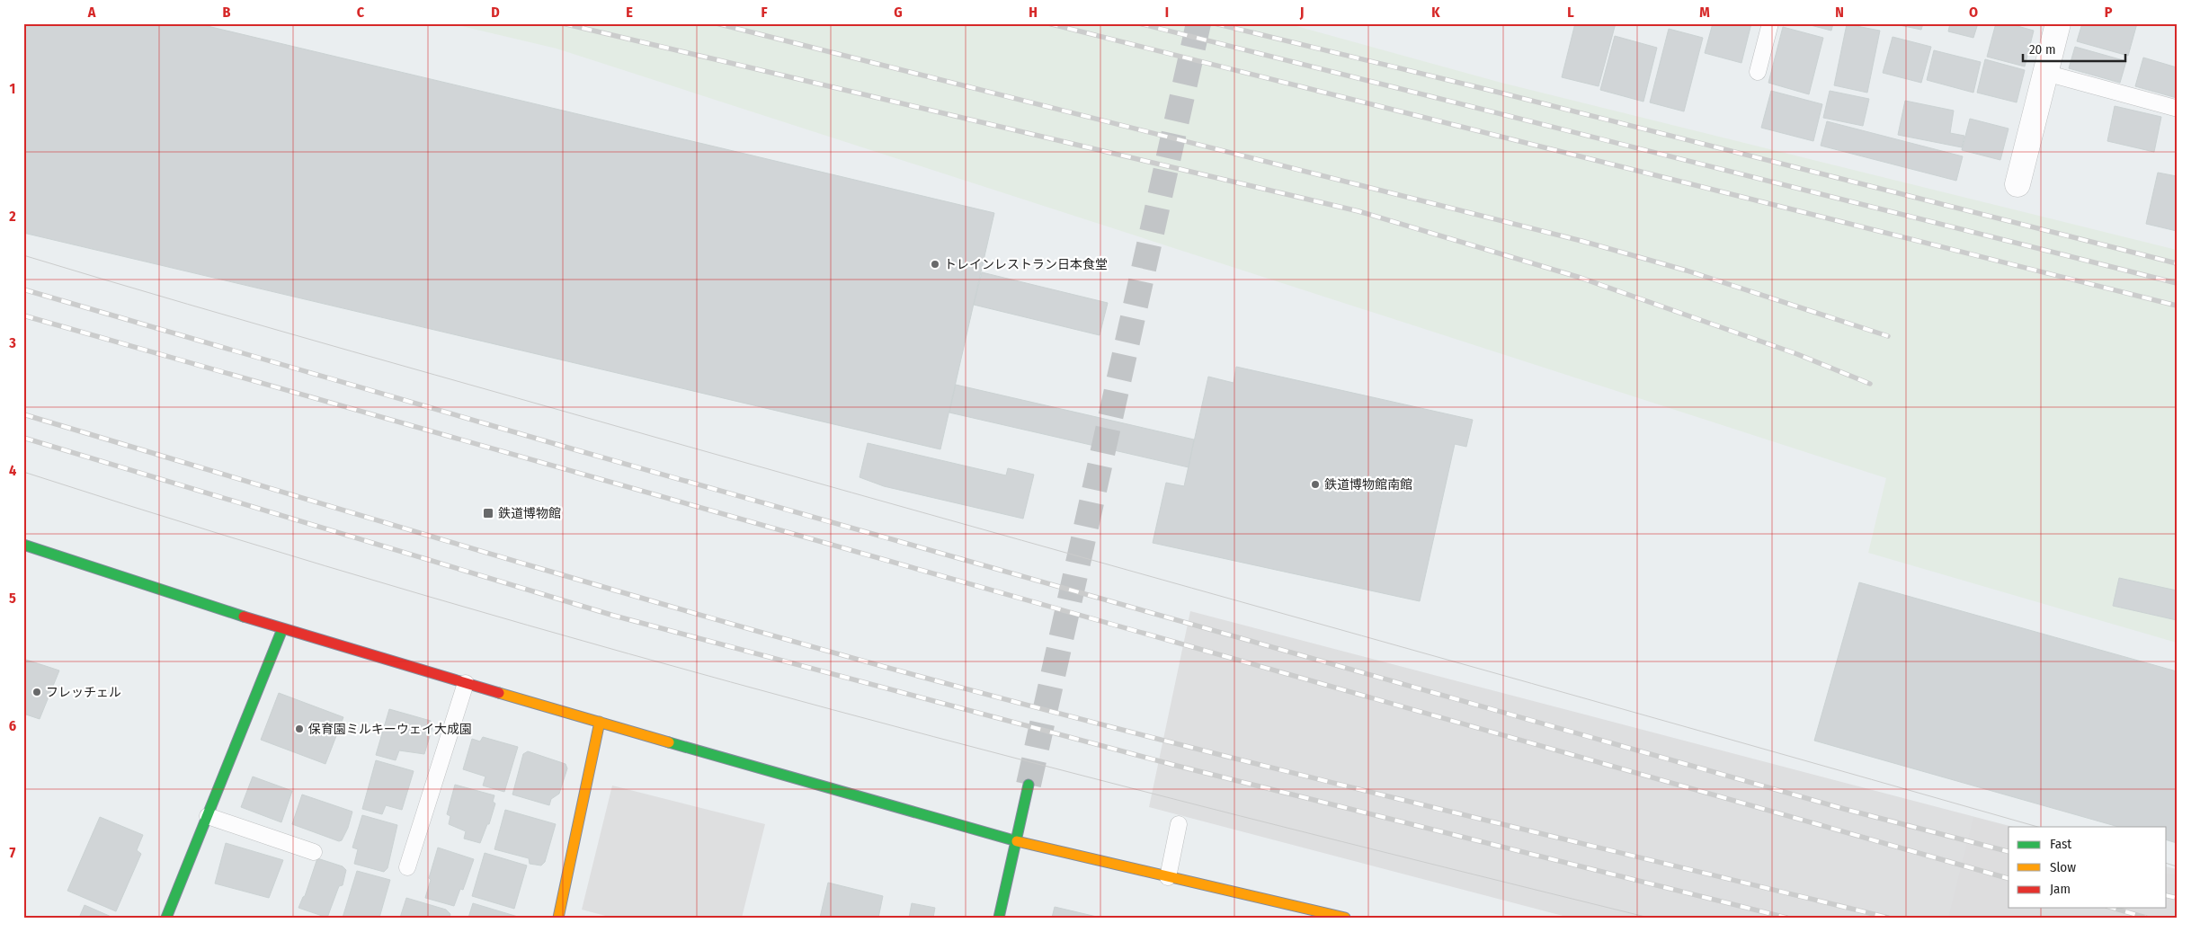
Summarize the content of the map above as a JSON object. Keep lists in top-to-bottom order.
{
  "places": {
    "other": [
      "トレインレストラン日本食堂",
      "鉄道博物館南館",
      "フレッチェル",
      "保育園ミルキーウェイ大成園"
    ],
    "transit": ["鉄道博物館"]
  },
  "legend": ["Fast", "Slow", "Jam"],
  "scale_bar": "20 m",
  "grid": {
    "columns": [
      "A",
      "B",
      "C",
      "D",
      "E",
      "F",
      "G",
      "H",
      "I",
      "J",
      "K",
      "L",
      "M",
      "N",
      "O",
      "P"
    ],
    "rows": [
      "1",
      "2",
      "3",
      "4",
      "5",
      "6",
      "7"
    ]
  }
}
